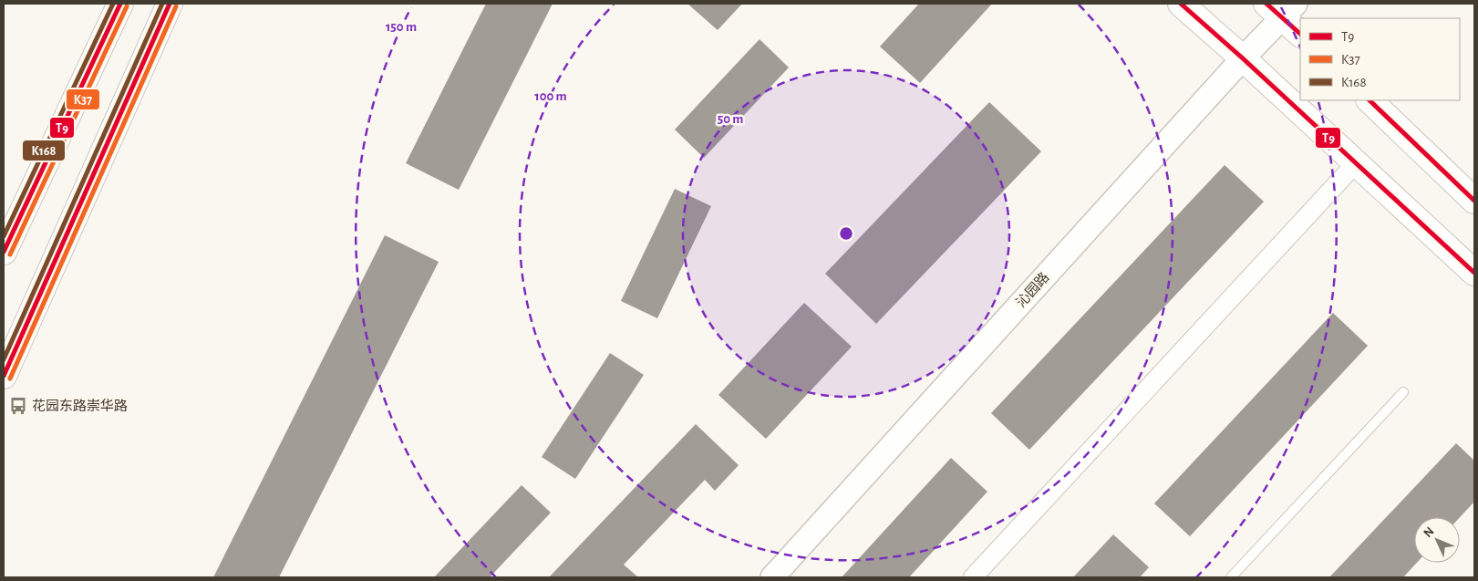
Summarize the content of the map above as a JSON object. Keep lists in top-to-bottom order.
{
  "streets": {
    "street": ["沁园路"]
  },
  "places": {
    "bus stop": ["花园东路崇华路"]
  },
  "lines": ["transit line T9", "transit line K168", "transit line K37"],
  "legend": ["T9", "K37", "K168"],
  "north": "top left",
  "rings": ["150 m", "100 m", "50 m"]
}
